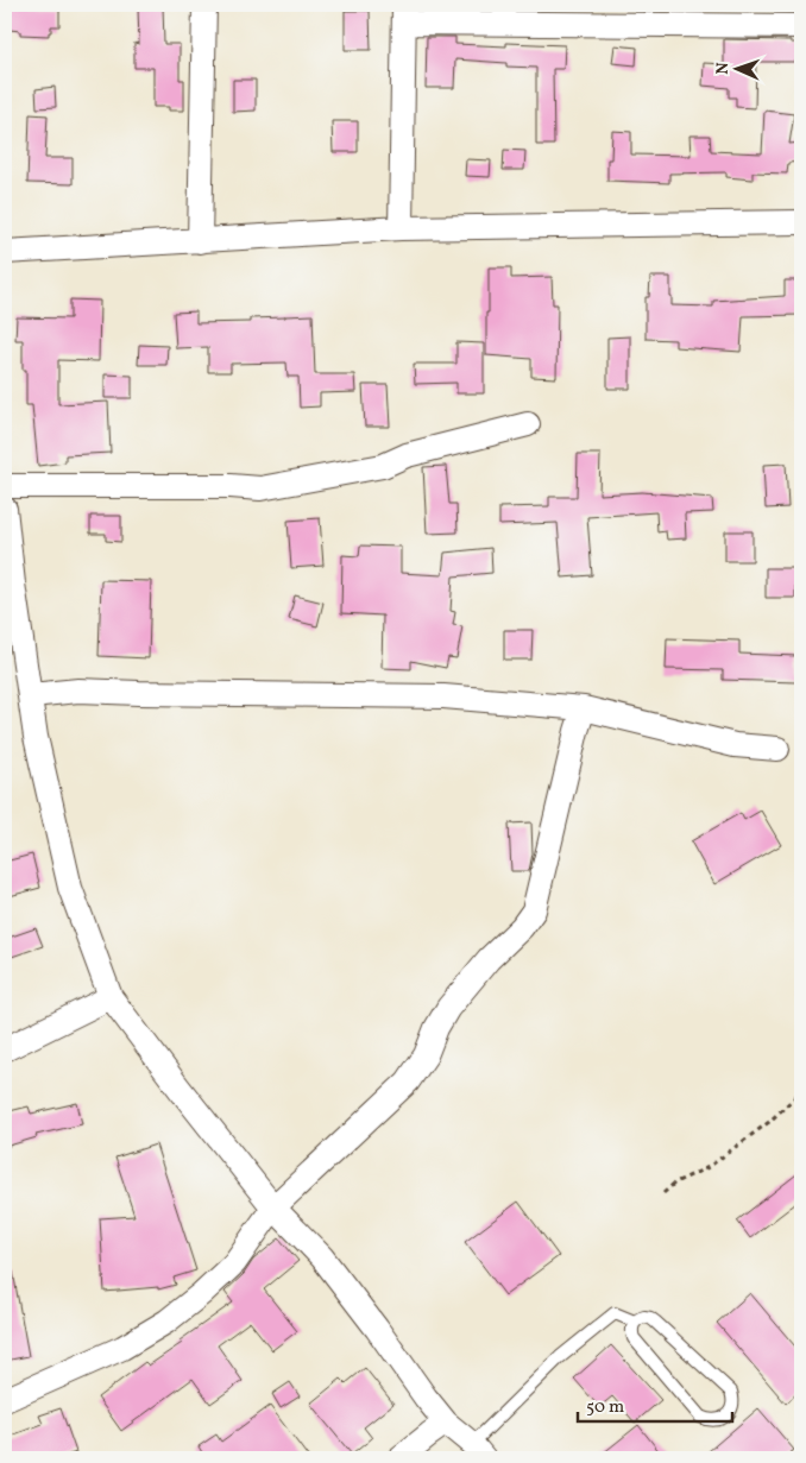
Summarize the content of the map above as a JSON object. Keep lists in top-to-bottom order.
{
  "scale_bar": "50 m",
  "north": "left"
}
